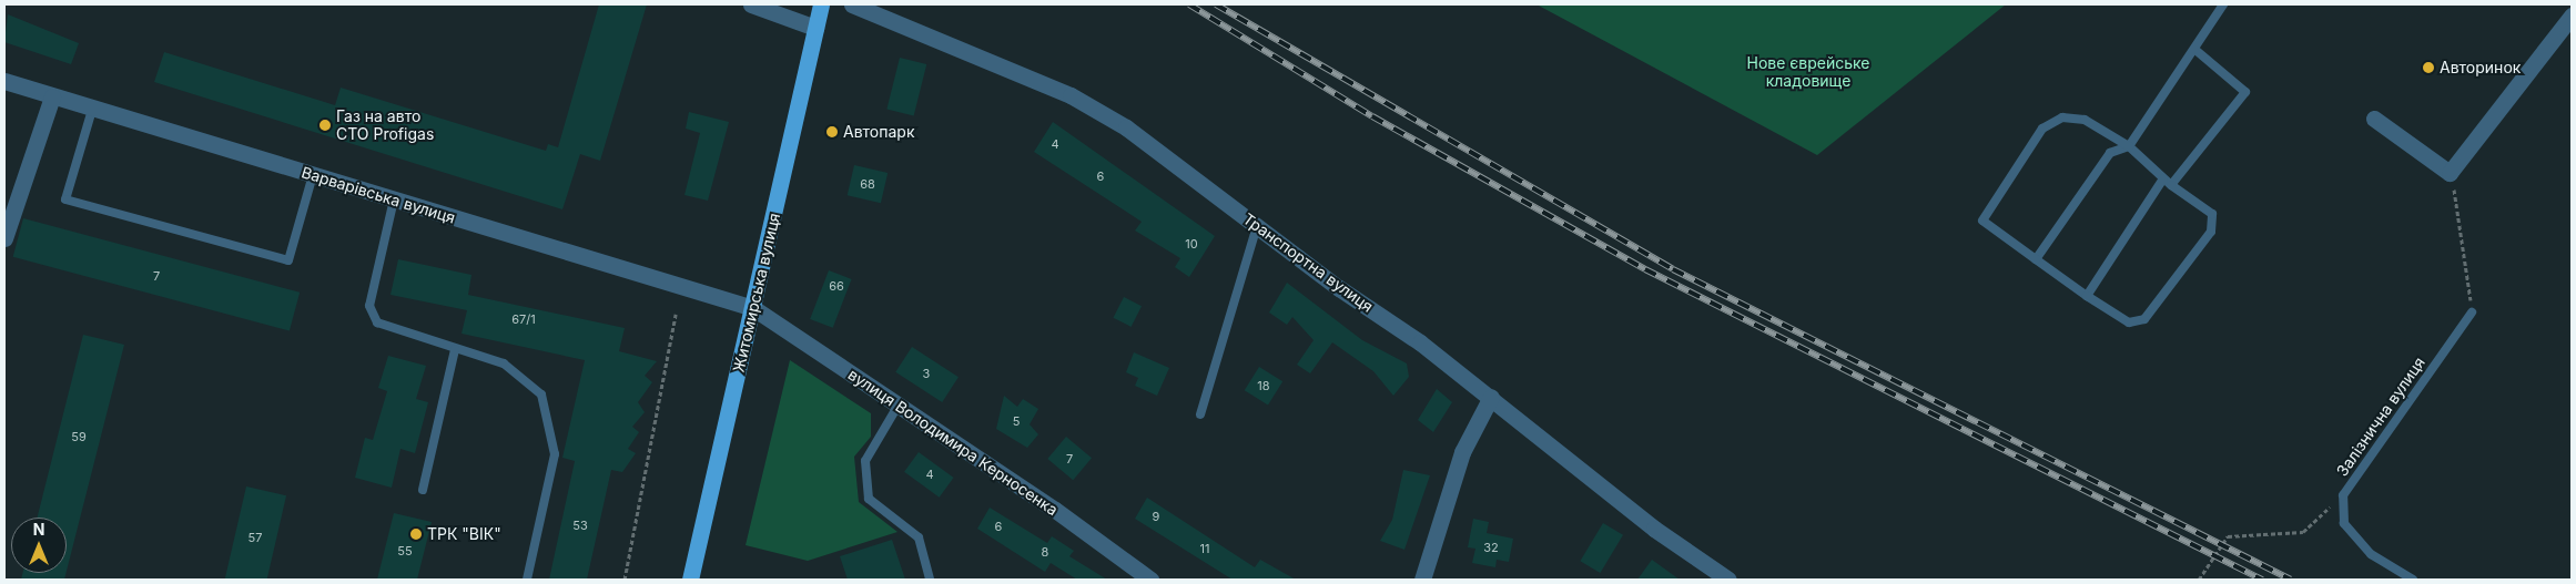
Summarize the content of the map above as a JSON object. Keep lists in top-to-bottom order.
{
  "streets": {
    "main road": ["Житомирська вулиця"],
    "street": ["Варварівська вулиця", "Транспортна вулиця", "вулиця Володимира Керносенка"],
    "lane": ["Залізнична вулиця"]
  },
  "crossings": [
    ["Варварівська вулиця", "Житомирська вулиця"],
    ["Варварівська вулиця", "вулиця Володимира Керносенка"],
    ["Житомирська вулиця", "вулиця Володимира Керносенка"]
  ],
  "parks": ["Нове єврейське кладовище"],
  "places": [
    "Авторинок",
    "Газ на авто СТО Profigas",
    "Автопарк",
    "ТРК \"ВІК\""
  ],
  "house_numbers": [
    "4",
    "6",
    "68",
    "10",
    "7",
    "66",
    "67/1",
    "3",
    "18",
    "5",
    "59",
    "7",
    "4",
    "9",
    "53",
    "6",
    "57",
    "32",
    "11",
    "55",
    "8"
  ],
  "north": "top"
}
